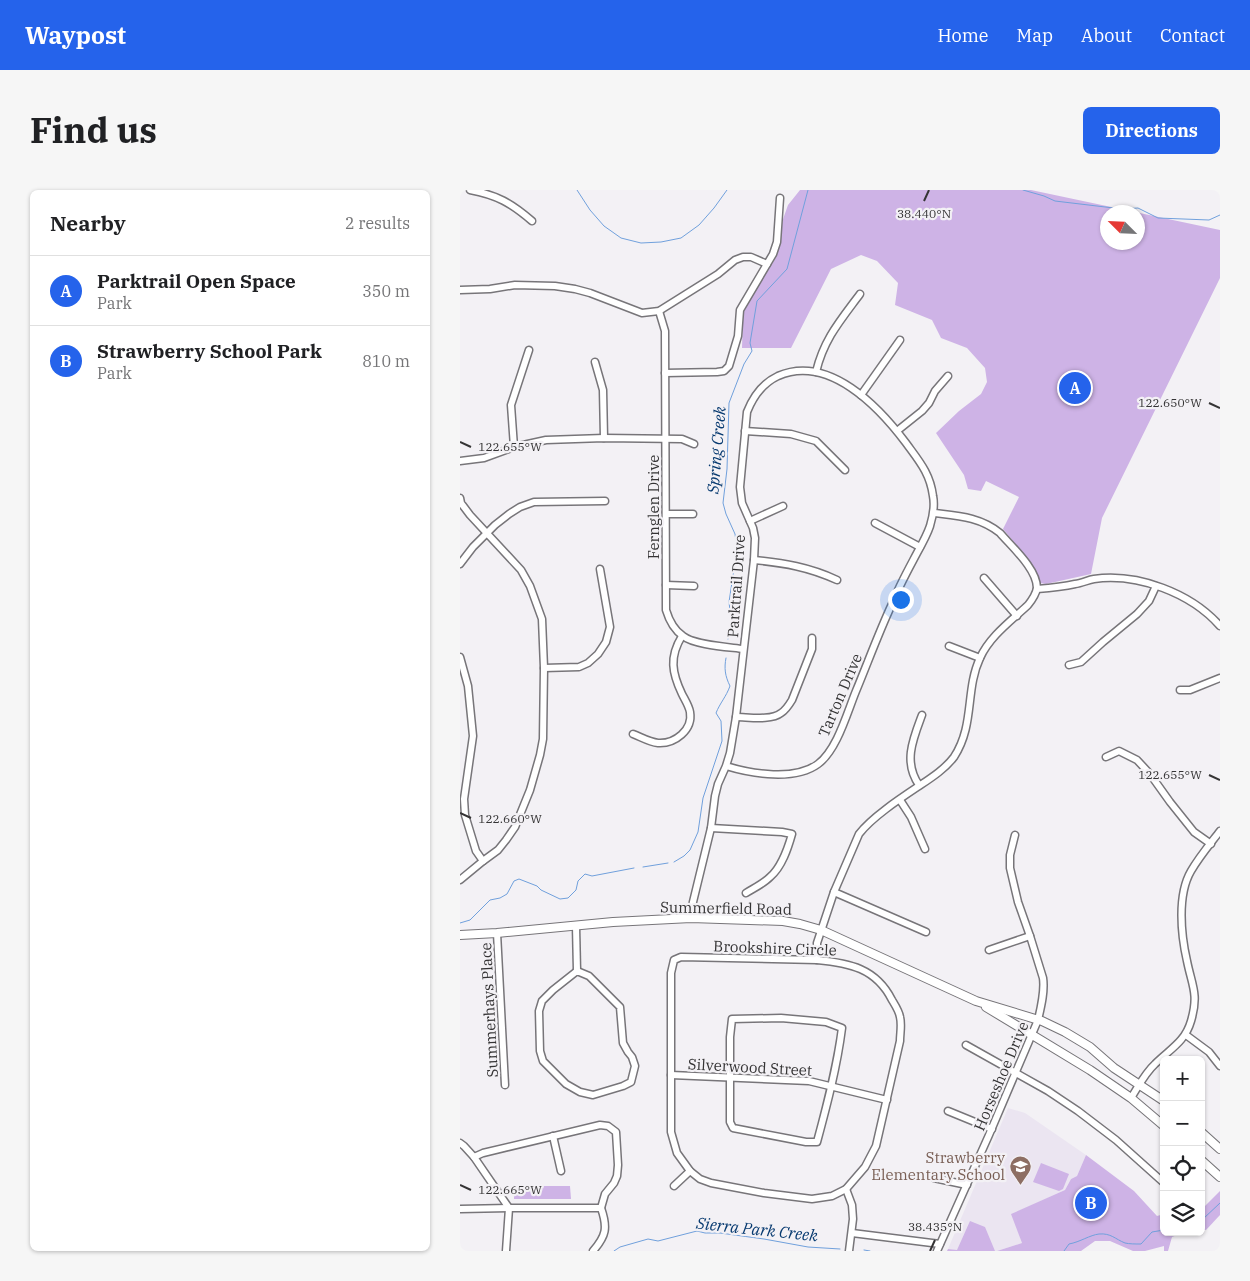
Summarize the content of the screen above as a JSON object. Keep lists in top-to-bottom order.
{
  "streets": {
    "street": [
      "Fernglen Drive",
      "Parktrail Drive",
      "Tarton Drive",
      "Summerfield Road",
      "Brookshire Circle",
      "Summerhays Place",
      "Silverwood Street",
      "Horseshoe Drive"
    ]
  },
  "crossings": [
    ["Parktrail Drive", "Tarton Drive"],
    ["Parktrail Drive", "Summerfield Road"],
    ["Summerfield Road", "Summerhays Place"],
    ["Summerfield Road", "Horseshoe Drive"],
    ["Brookshire Circle", "Silverwood Street"]
  ],
  "water": ["Spring Creek", "Sierra Park Creek"],
  "places": {
    "school or university": ["Strawberry Elementary School"]
  },
  "north": "top left",
  "page": {
    "header": "Waypost",
    "nav": [
      "Home",
      "Map",
      "About",
      "Contact"
    ],
    "title": "Find us",
    "buttons": "Directions",
    "heading": ["Nearby", "2 results"],
    "list": [
      {
        "mark": "A",
        "name": "Parktrail Open Space",
        "note": "Park",
        "value": "350 m"
      },
      {
        "mark": "B",
        "name": "Strawberry School Park",
        "note": "Park",
        "value": "810 m"
      }
    ],
    "pins": ["A", "B"],
    "map_buttons": ["+", "−"]
  },
  "coordinates": [
    "38.440°N",
    "122.650°W",
    "122.655°W",
    "122.660°W",
    "122.665°W",
    "38.435°N"
  ]
}
